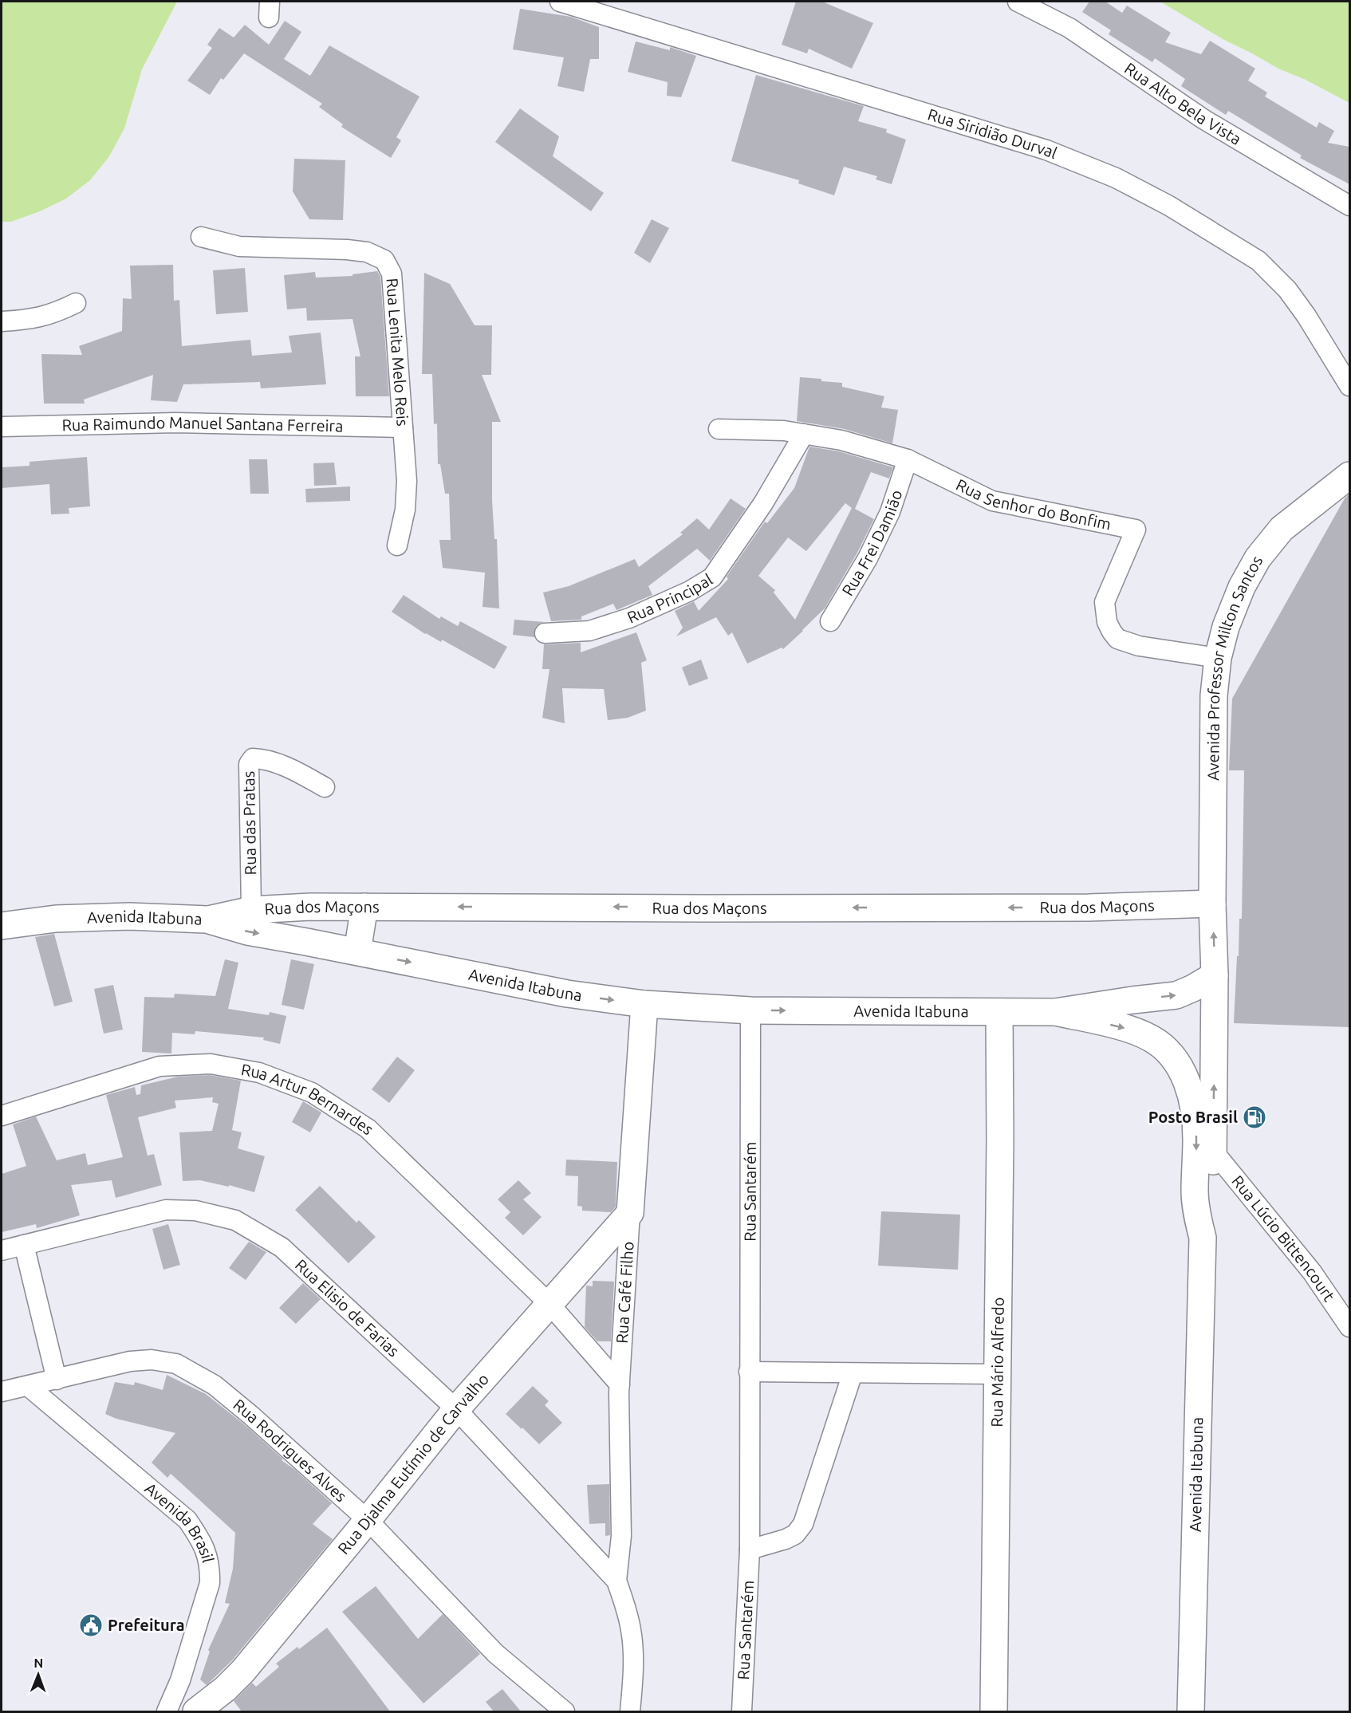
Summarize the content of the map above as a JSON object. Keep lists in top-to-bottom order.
{
  "streets": {
    "main road": [
      "Avenida Professor Milton Santos",
      "Rua dos Maçons",
      "Avenida Itabuna",
      "Rua Café Filho",
      "Rua Mário Alfredo",
      "Rua Djalma Eutímio de Carvalho"
    ],
    "street": [
      "Rua Alto Bela Vista",
      "Rua Siridião Durval",
      "Rua Lenita Melo Reis",
      "Rua Raimundo Manuel Santana Ferreira",
      "Rua Senhor do Bonfim",
      "Rua Frei Damião",
      "Rua Principal",
      "Rua das Pratas",
      "Rua Artur Bernardes",
      "Rua Santarém",
      "Rua Lúcio Bittencourt",
      "Rua Elisio de Farias",
      "Rua Rodrigues Alves",
      "Avenida Brasil"
    ]
  },
  "crossings": [
    ["Rua Lenita Melo Reis", "Rua Raimundo Manuel Santana Ferreira"],
    ["Rua Senhor do Bonfim", "Rua Frei Damião"],
    ["Rua Senhor do Bonfim", "Rua Principal"],
    ["Rua Senhor do Bonfim", "Avenida Professor Milton Santos"],
    ["Avenida Professor Milton Santos", "Rua dos Maçons"],
    ["Avenida Professor Milton Santos", "Avenida Itabuna"],
    ["Rua das Pratas", "Rua dos Maçons"],
    ["Rua dos Maçons", "Avenida Itabuna"],
    ["Avenida Itabuna", "Rua Santarém"],
    ["Avenida Itabuna", "Rua Lúcio Bittencourt"],
    ["Avenida Itabuna", "Rua Café Filho"],
    ["Avenida Itabuna", "Rua Mário Alfredo"],
    ["Rua Artur Bernardes", "Rua Café Filho"],
    ["Rua Artur Bernardes", "Rua Djalma Eutímio de Carvalho"],
    ["Rua Café Filho", "Rua Elisio de Farias"],
    ["Rua Café Filho", "Rua Djalma Eutímio de Carvalho"],
    ["Rua Elisio de Farias", "Rua Djalma Eutímio de Carvalho"],
    ["Rua Rodrigues Alves", "Rua Djalma Eutímio de Carvalho"],
    ["Rua Rodrigues Alves", "Avenida Brasil"]
  ],
  "one_way": ["Rua dos Maçons"],
  "places": {
    "fuel station": ["Posto Brasil"],
    "public building": ["Prefeitura"]
  },
  "north": "top"
}
